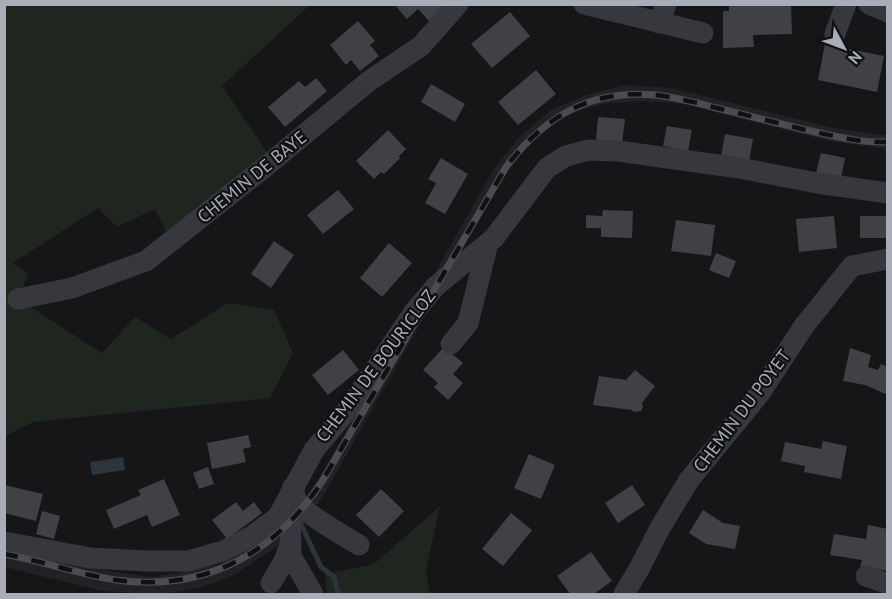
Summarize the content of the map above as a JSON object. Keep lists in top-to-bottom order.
{
  "streets": {
    "street": ["CHEMIN DE BAYE", "CHEMIN DE BOURICLOZ", "CHEMIN DU POYET"]
  },
  "north": "bottom right"
}
